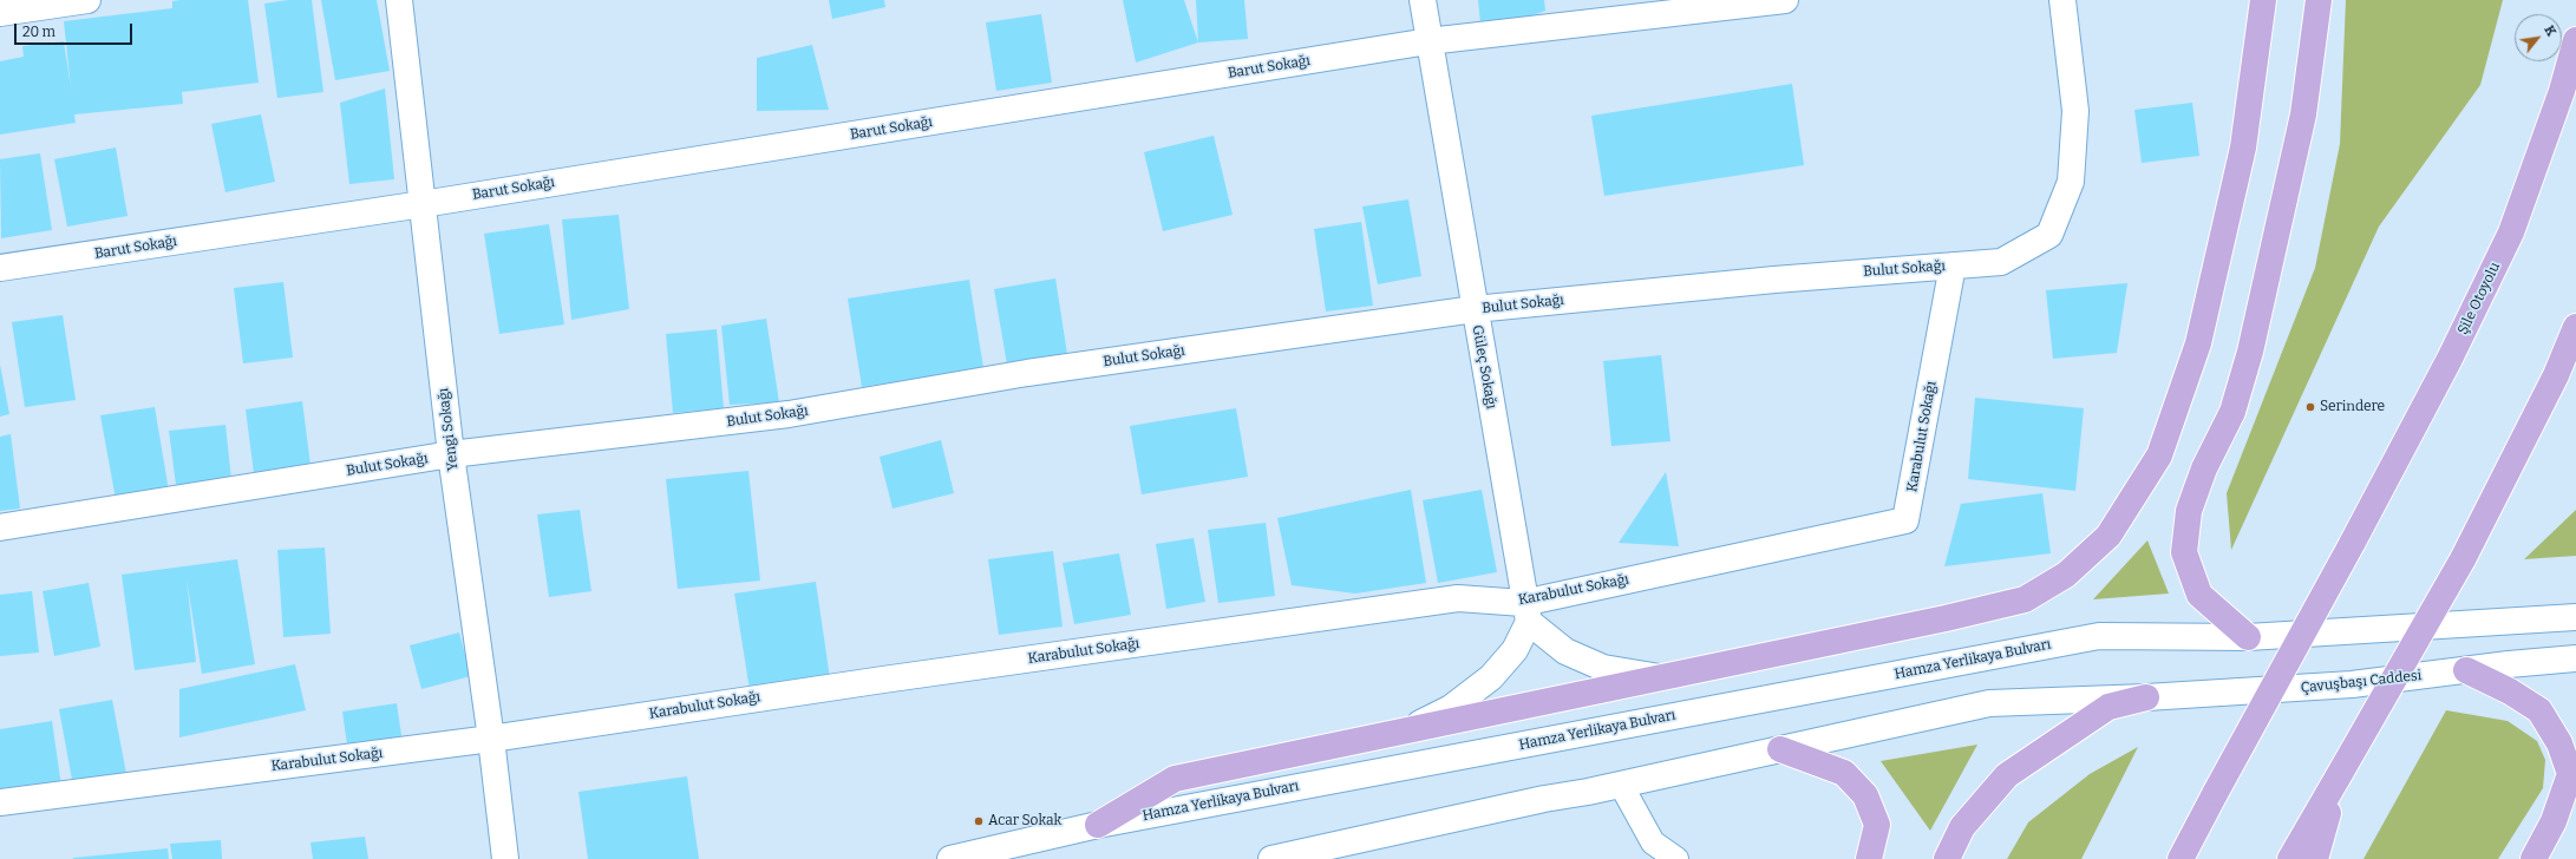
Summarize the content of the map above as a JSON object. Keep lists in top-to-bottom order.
{
  "streets": {
    "highway": ["Şile Otoyolu"],
    "street": [
      "Barut Sokağı",
      "Bulut Sokağı",
      "Güleç Sokağı",
      "Yengi Sokağı",
      "Karabulut Sokağı",
      "Hamza Yerlikaya Bulvarı",
      "Çavuşbaşı Caddesi"
    ]
  },
  "crossings": [
    ["Barut Sokağı", "Güleç Sokağı"],
    ["Barut Sokağı", "Yengi Sokağı"],
    ["Bulut Sokağı", "Güleç Sokağı"],
    ["Bulut Sokağı", "Yengi Sokağı"],
    ["Bulut Sokağı", "Karabulut Sokağı"],
    ["Güleç Sokağı", "Karabulut Sokağı"],
    ["Yengi Sokağı", "Karabulut Sokağı"]
  ],
  "places": ["Serindere", "Acar Sokak"],
  "scale_bar": "20 m",
  "north": "top right"
}
